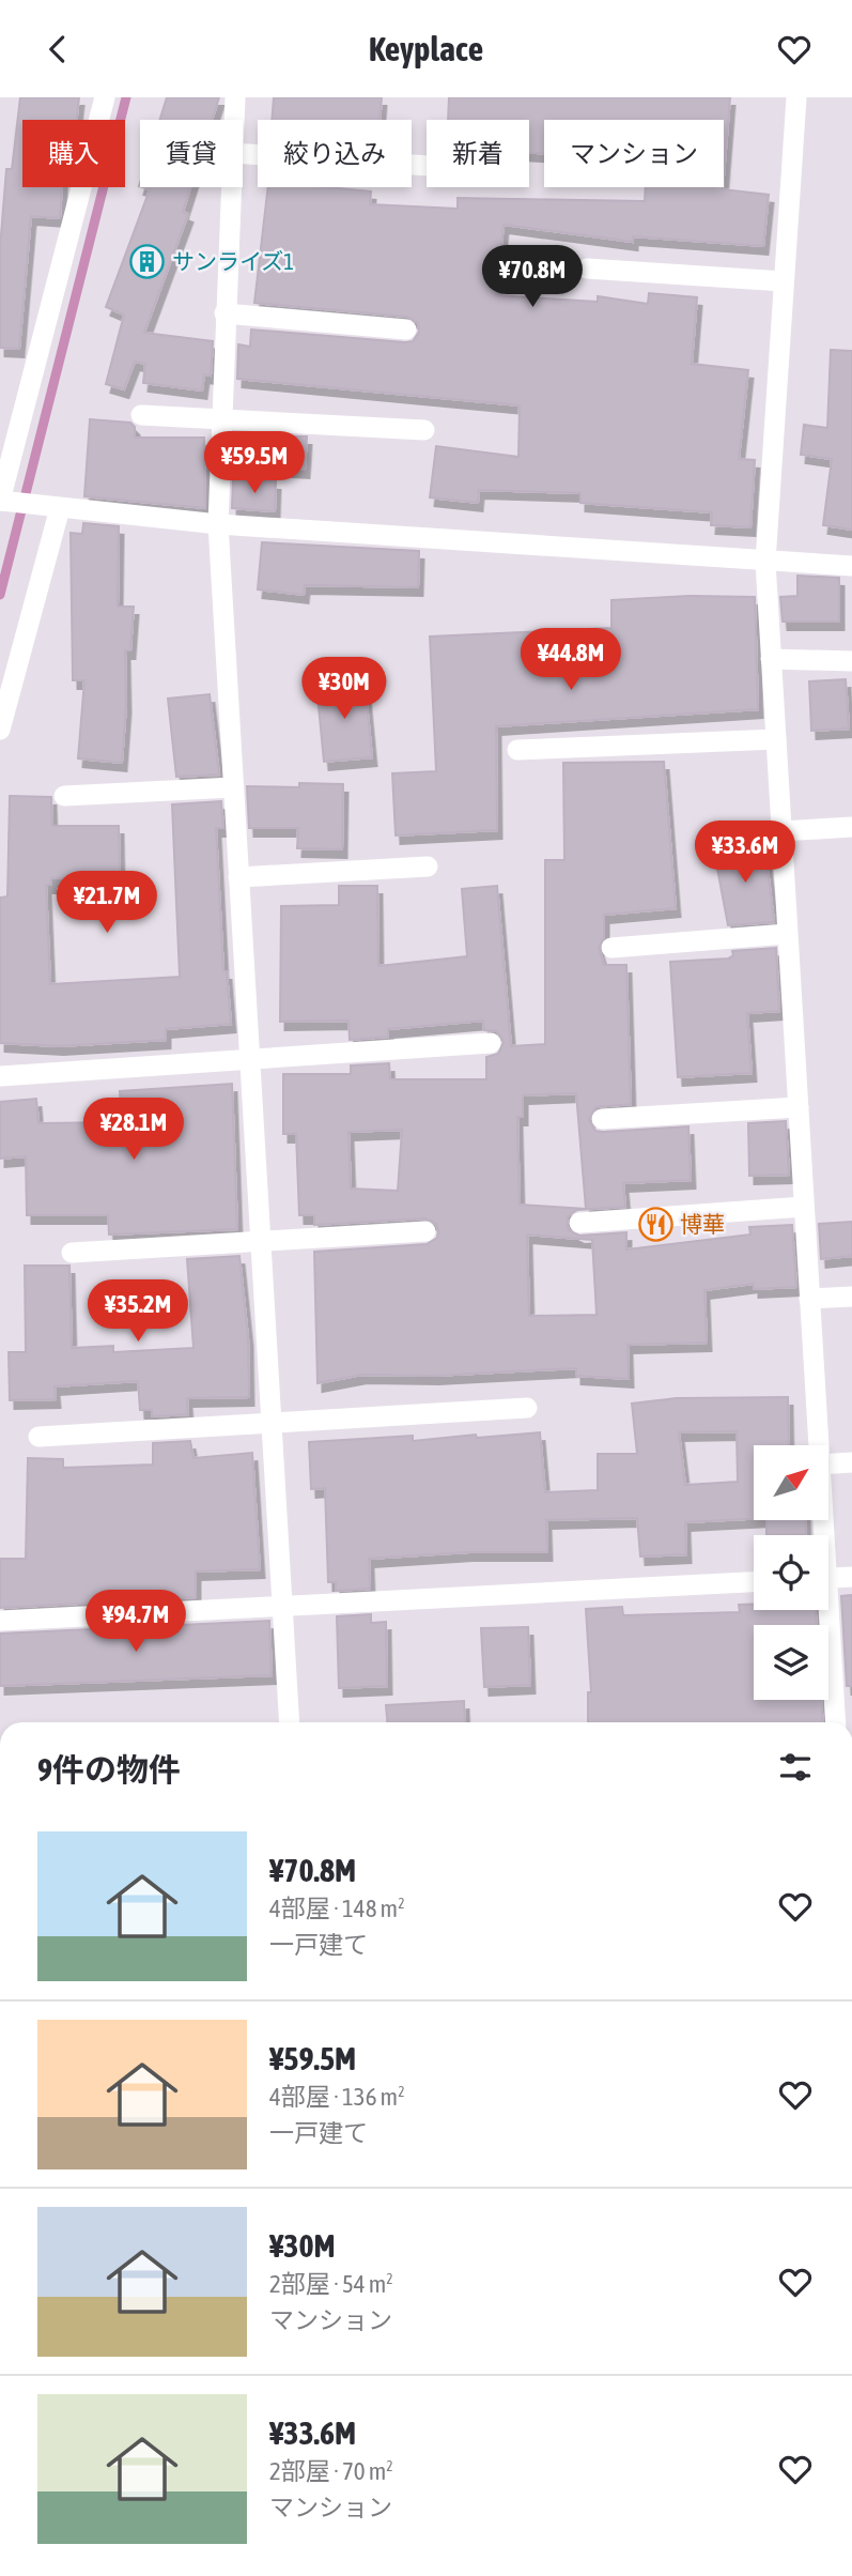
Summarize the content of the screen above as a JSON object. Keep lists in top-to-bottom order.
{
  "places": {
    "building": ["サンライズ1"],
    "restaurant": ["博華"]
  },
  "north": "top right",
  "page": {
    "header": "Keyplace",
    "chip": [
      "購入",
      "賃貸",
      "絞り込み",
      "新着",
      "マンション"
    ],
    "price": [
      "¥70.8M",
      "¥59.5M",
      "¥44.8M",
      "¥30M",
      "¥33.6M",
      "¥21.7M",
      "¥28.1M",
      "¥35.2M",
      "¥94.7M"
    ],
    "heading": "9件の物件",
    "list": [
      {
        "name": "¥70.8M",
        "note": "4部屋 · 148 m² · 一戸建て"
      },
      {
        "name": "¥59.5M",
        "note": "4部屋 · 136 m² · 一戸建て"
      },
      {
        "name": "¥30M",
        "note": "2部屋 · 54 m² · マンション"
      },
      {
        "name": "¥33.6M",
        "note": "2部屋 · 70 m² · マンション"
      }
    ]
  }
}
